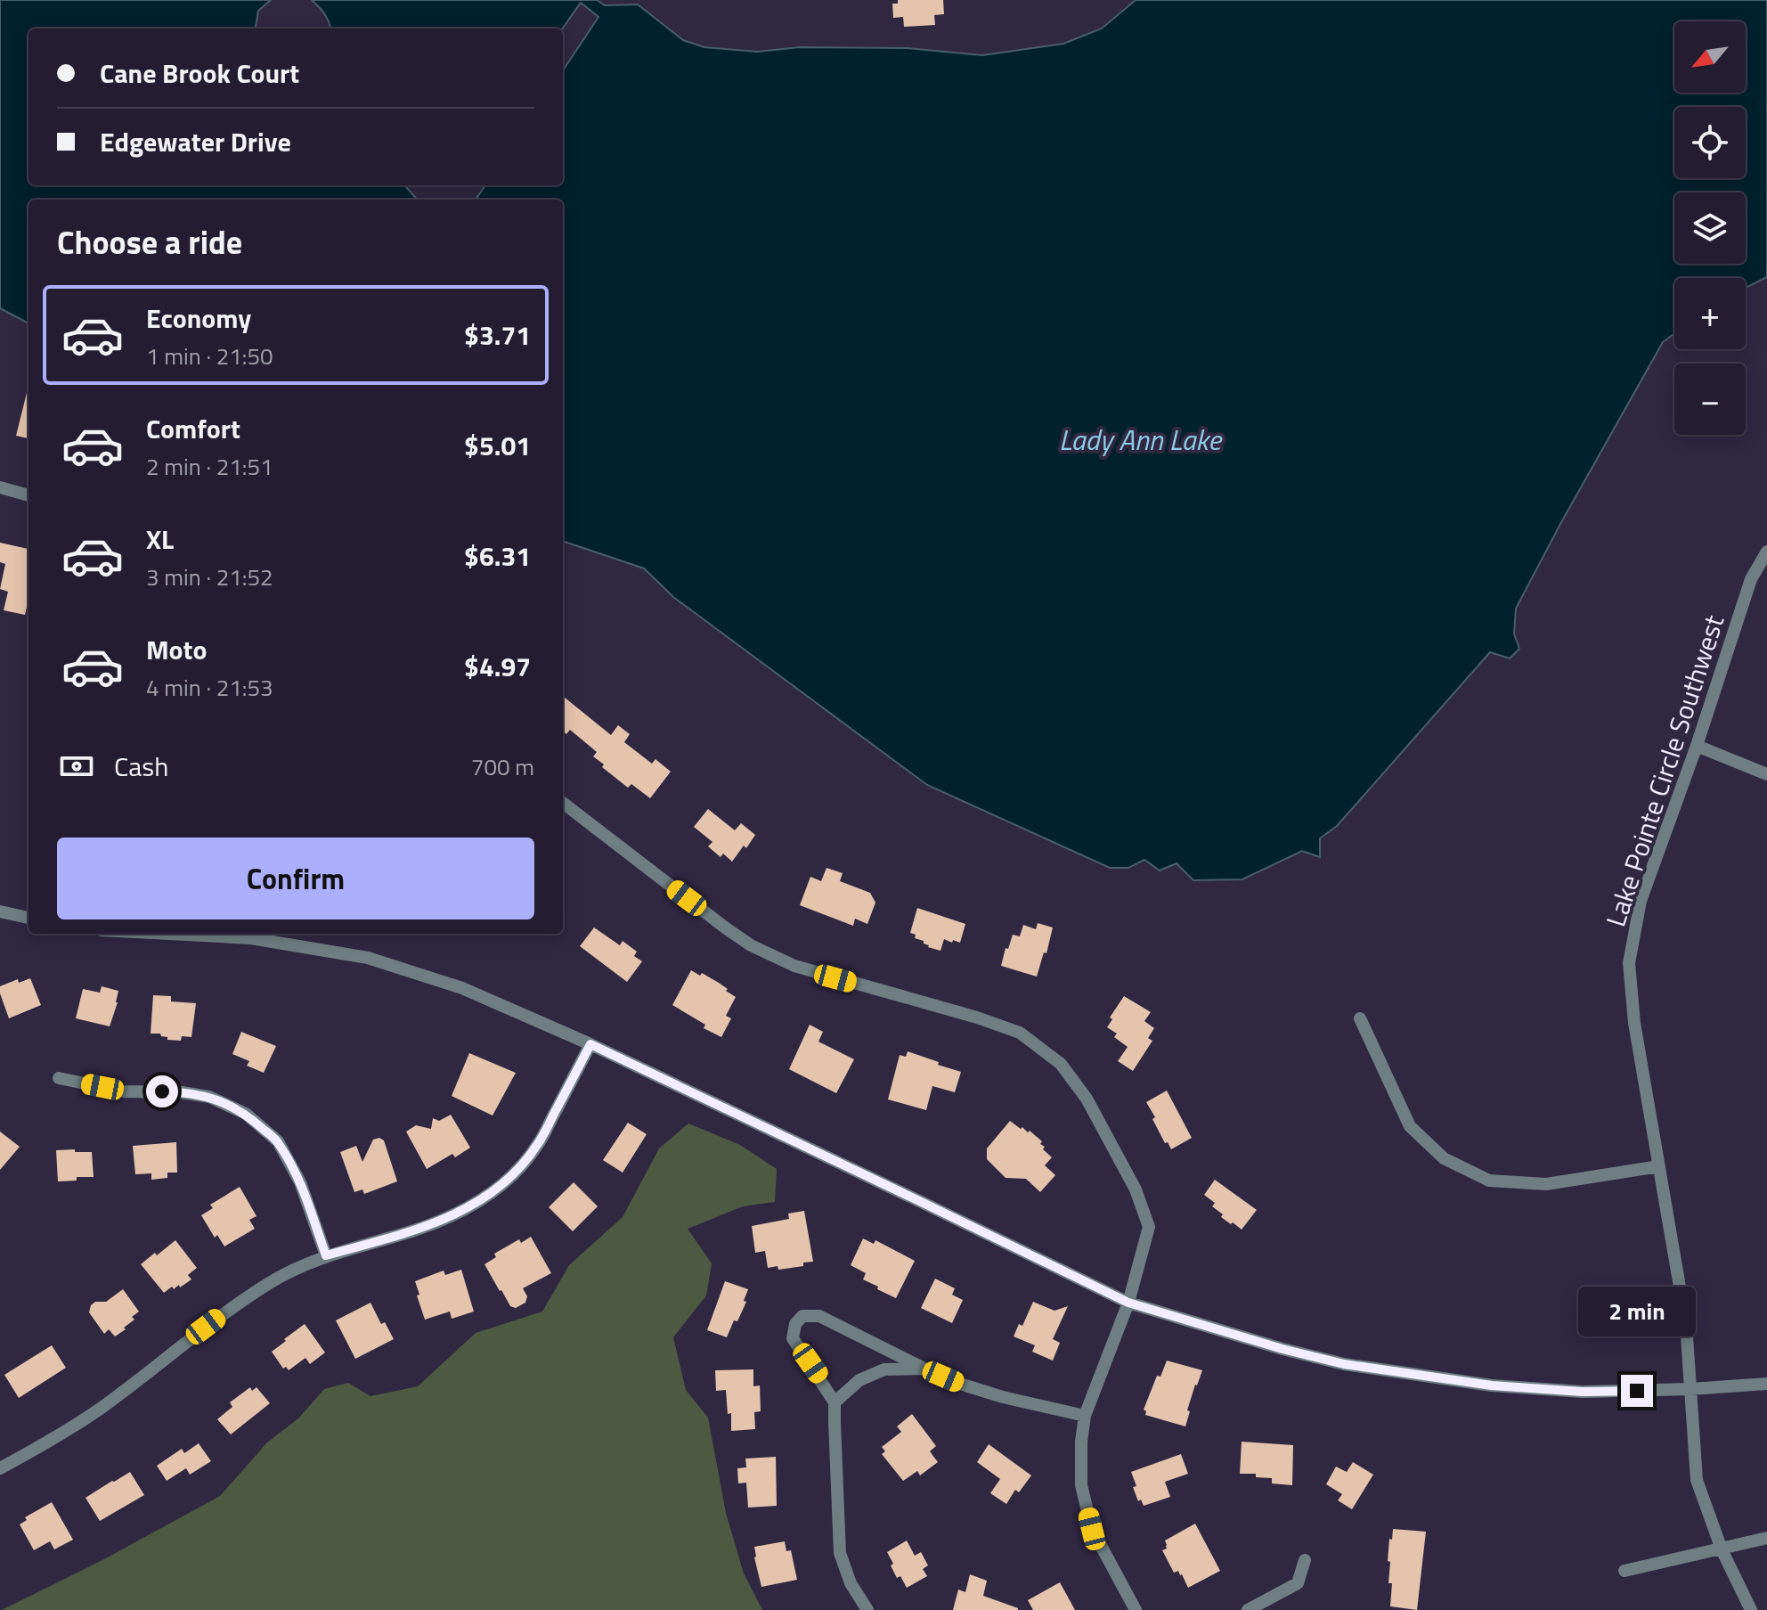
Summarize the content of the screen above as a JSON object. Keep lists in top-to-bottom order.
{
  "streets": {
    "street": ["Lake Pointe Circle Southwest"]
  },
  "water": ["Lady Ann Lake"],
  "north": "bottom left",
  "page": {
    "map_buttons": ["+", "−"],
    "banner": ["Cane Brook Court", "Edgewater Drive"],
    "heading": "Choose a ride",
    "list": [
      {
        "name": "Economy",
        "note": "1 min · 21:50",
        "value": "$3.71"
      },
      {
        "name": "Comfort",
        "note": "2 min · 21:51",
        "value": "$5.01"
      },
      {
        "name": "XL",
        "note": "3 min · 21:52",
        "value": "$6.31"
      },
      {
        "name": "Moto",
        "note": "4 min · 21:53",
        "value": "$4.97"
      }
    ],
    "pay": ["Cash", "700 m"],
    "buttons": "Confirm",
    "bubble": "2 min"
  }
}
